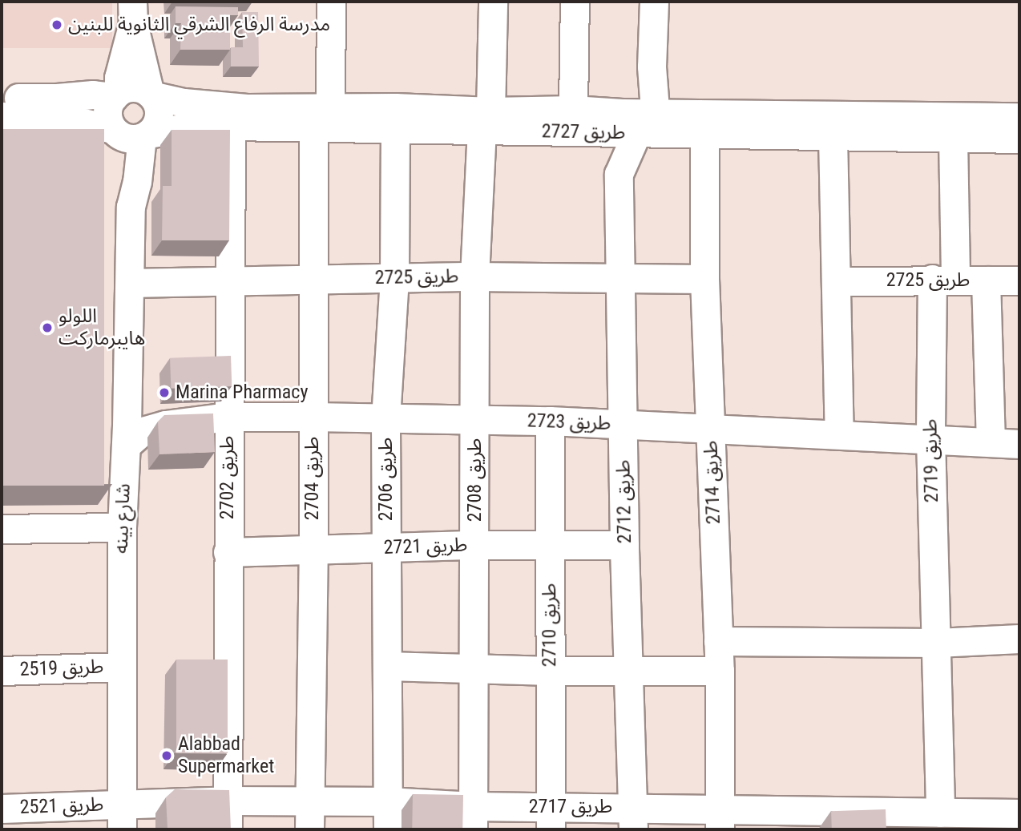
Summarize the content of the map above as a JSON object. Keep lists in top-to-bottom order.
{
  "streets": {
    "street": [
      "طريق 2727",
      "طريق 2725",
      "طريق 2723",
      "طريق 2719",
      "طريق 2702",
      "طريق 2704",
      "طريق 2706",
      "طريق 2708",
      "طريق 2714",
      "طريق 2712",
      "شارع بينه",
      "طريق 2721",
      "طريق 2710",
      "طريق 2519",
      "طريق 2521",
      "طريق 2717"
    ]
  },
  "crossings": [
    ["طريق 2727", "طريق 2719"],
    ["طريق 2727", "طريق 2702"],
    ["طريق 2727", "طريق 2704"],
    ["طريق 2727", "طريق 2706"],
    ["طريق 2727", "طريق 2708"],
    ["طريق 2727", "طريق 2714"],
    ["طريق 2727", "طريق 2712"],
    ["طريق 2727", "شارع بينه"],
    ["طريق 2725", "طريق 2719"],
    ["طريق 2725", "طريق 2702"],
    ["طريق 2725", "طريق 2704"],
    ["طريق 2725", "طريق 2706"],
    ["طريق 2725", "طريق 2708"],
    ["طريق 2725", "طريق 2714"],
    ["طريق 2725", "طريق 2712"],
    ["طريق 2725", "شارع بينه"],
    ["طريق 2723", "طريق 2719"],
    ["طريق 2723", "طريق 2702"],
    ["طريق 2723", "طريق 2704"],
    ["طريق 2723", "طريق 2706"],
    ["طريق 2723", "طريق 2708"],
    ["طريق 2723", "طريق 2714"],
    ["طريق 2723", "طريق 2712"],
    ["طريق 2723", "شارع بينه"],
    ["طريق 2723", "طريق 2710"],
    ["طريق 2719", "طريق 2717"],
    ["طريق 2702", "طريق 2721"],
    ["طريق 2702", "طريق 2717"],
    ["طريق 2704", "طريق 2721"],
    ["طريق 2704", "طريق 2717"],
    ["طريق 2706", "طريق 2721"],
    ["طريق 2706", "طريق 2717"],
    ["طريق 2708", "طريق 2721"],
    ["طريق 2708", "طريق 2717"],
    ["طريق 2714", "طريق 2717"],
    ["طريق 2712", "طريق 2721"],
    ["طريق 2712", "طريق 2717"],
    ["شارع بينه", "طريق 2519"],
    ["شارع بينه", "طريق 2521"],
    ["شارع بينه", "طريق 2717"],
    ["طريق 2721", "طريق 2710"],
    ["طريق 2710", "طريق 2717"],
    ["طريق 2521", "طريق 2717"]
  ],
  "places": [
    "مدرسة الرفاع الشرقي الثانوية للبنين",
    "اللولو هايبرماركت",
    "Marina Pharmacy",
    "Alabbad Supermarket"
  ]
}
